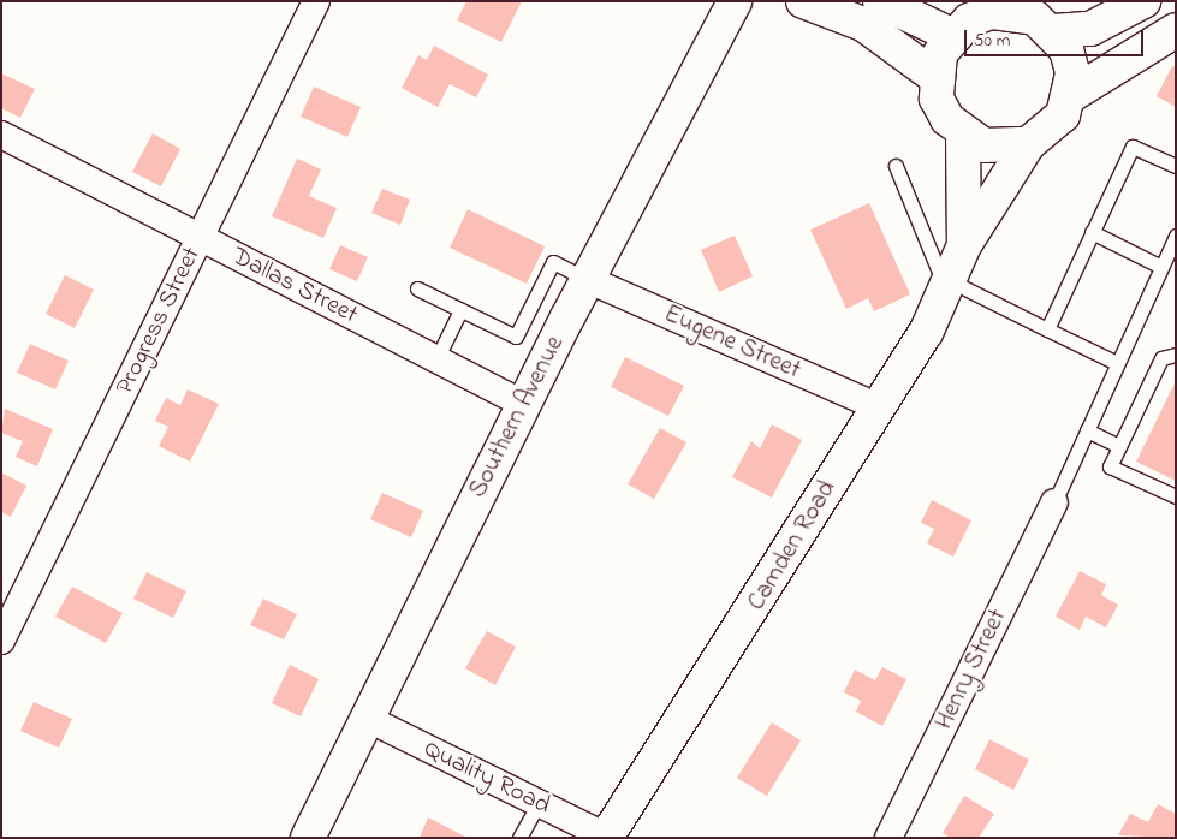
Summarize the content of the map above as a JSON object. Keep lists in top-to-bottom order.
{
  "streets": {
    "main road": ["Southern Avenue", "Camden Road"],
    "street": [
      "Dallas Street",
      "Progress Street",
      "Eugene Street",
      "Henry Street",
      "Quality Road"
    ]
  },
  "crossings": [
    ["Dallas Street", "Progress Street"],
    ["Dallas Street", "Southern Avenue"],
    ["Eugene Street", "Southern Avenue"],
    ["Eugene Street", "Camden Road"],
    ["Southern Avenue", "Quality Road"],
    ["Camden Road", "Quality Road"]
  ],
  "scale_bar": "50 m"
}
